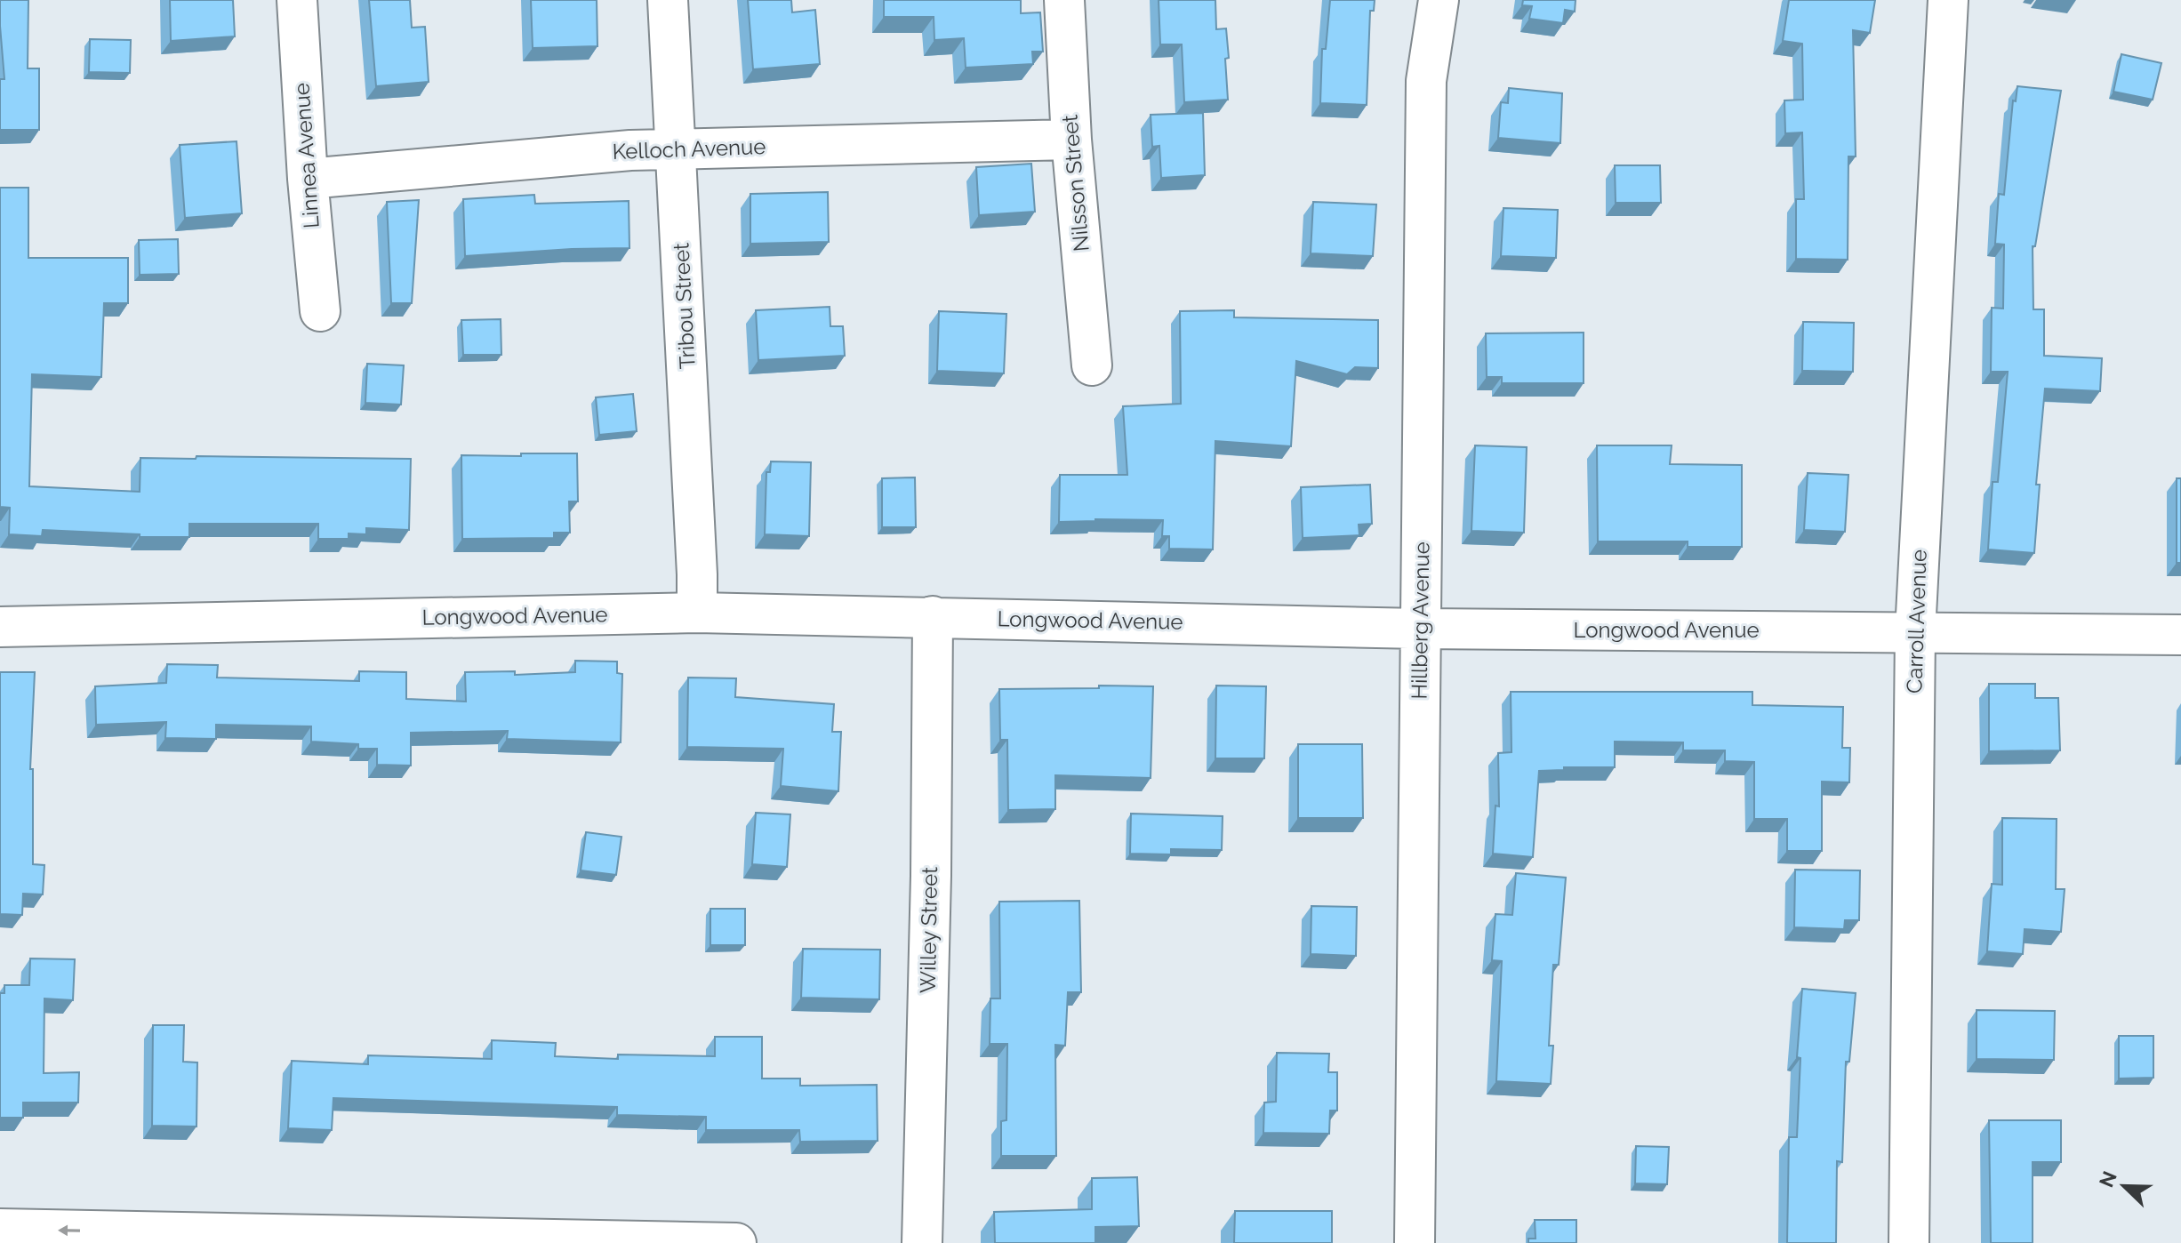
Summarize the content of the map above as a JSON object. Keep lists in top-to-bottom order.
{
  "streets": {
    "street": [
      "Kelloch Avenue",
      "Linnea Avenue",
      "Nilsson Street",
      "Tribou Street",
      "Longwood Avenue",
      "Hillberg Avenue",
      "Carroll Avenue",
      "Willey Street"
    ]
  },
  "crossings": [
    ["Kelloch Avenue", "Linnea Avenue"],
    ["Kelloch Avenue", "Nilsson Street"],
    ["Kelloch Avenue", "Tribou Street"],
    ["Tribou Street", "Longwood Avenue"],
    ["Longwood Avenue", "Hillberg Avenue"],
    ["Longwood Avenue", "Carroll Avenue"],
    ["Longwood Avenue", "Willey Street"]
  ],
  "north": "top left"
}
